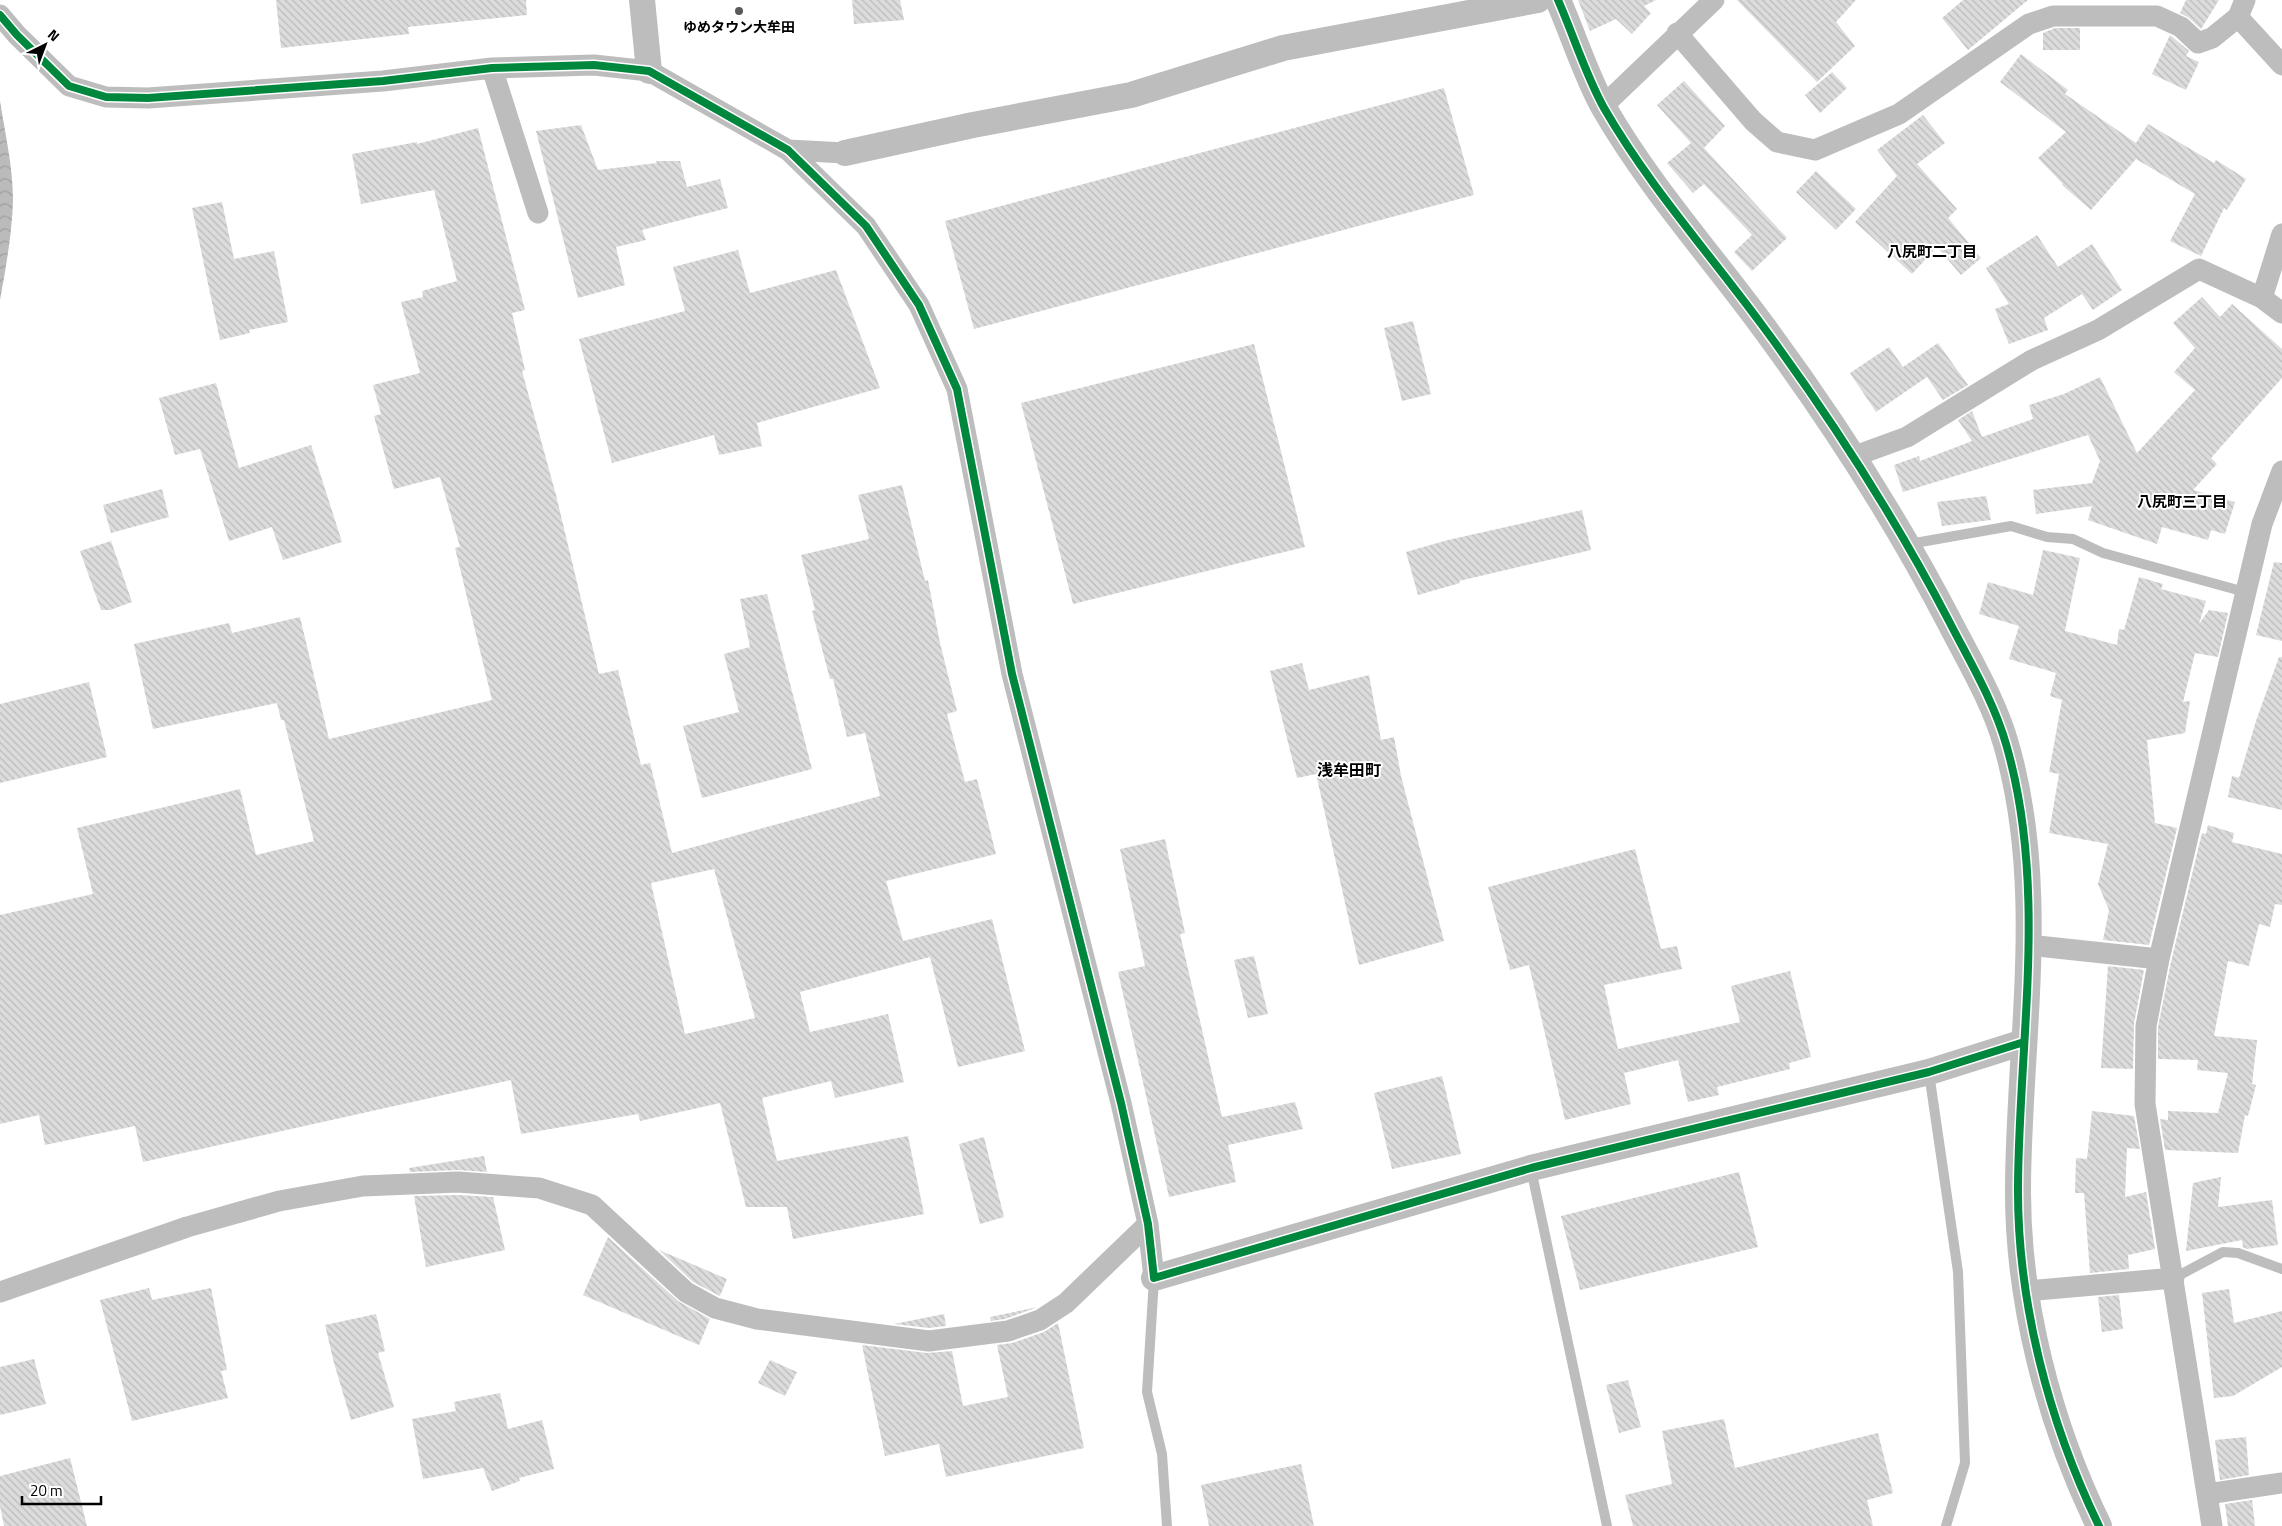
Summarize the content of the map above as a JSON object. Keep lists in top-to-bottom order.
{
  "districts": ["八尻町二丁目", "八尻町三丁目", "浅牟田町"],
  "places": ["ゆめタウン大牟田"],
  "scale_bar": "20 m",
  "north": "top right"
}
